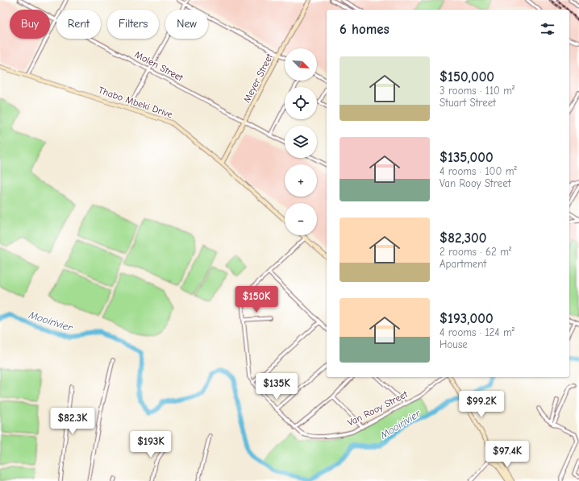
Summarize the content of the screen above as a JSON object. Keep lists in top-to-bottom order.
{
  "streets": {
    "main road": ["Meyer Street", "Thabo Mbeki Drive"],
    "street": ["Molen Street", "Van Rooy Street"]
  },
  "crossings": [
    ["Molen Street", "Meyer Street"],
    ["Meyer Street", "Thabo Mbeki Drive"]
  ],
  "water": ["Mooirivier"],
  "north": "bottom right",
  "page": {
    "chip": [
      "Buy",
      "Rent",
      "Filters",
      "New"
    ],
    "heading": "6 homes",
    "map_buttons": ["+", "−"],
    "list": [
      {
        "name": "$150,000",
        "note": "3 rooms · 110 m² · Stuart Street"
      },
      {
        "name": "$135,000",
        "note": "4 rooms · 100 m² · Van Rooy Street"
      },
      {
        "name": "$82,300",
        "note": "2 rooms · 62 m² · Apartment"
      },
      {
        "name": "$193,000",
        "note": "4 rooms · 124 m² · House"
      }
    ],
    "price": [
      "$150K",
      "$135K",
      "$99.2K",
      "$82.3K",
      "$193K",
      "$97.4K"
    ]
  }
}
